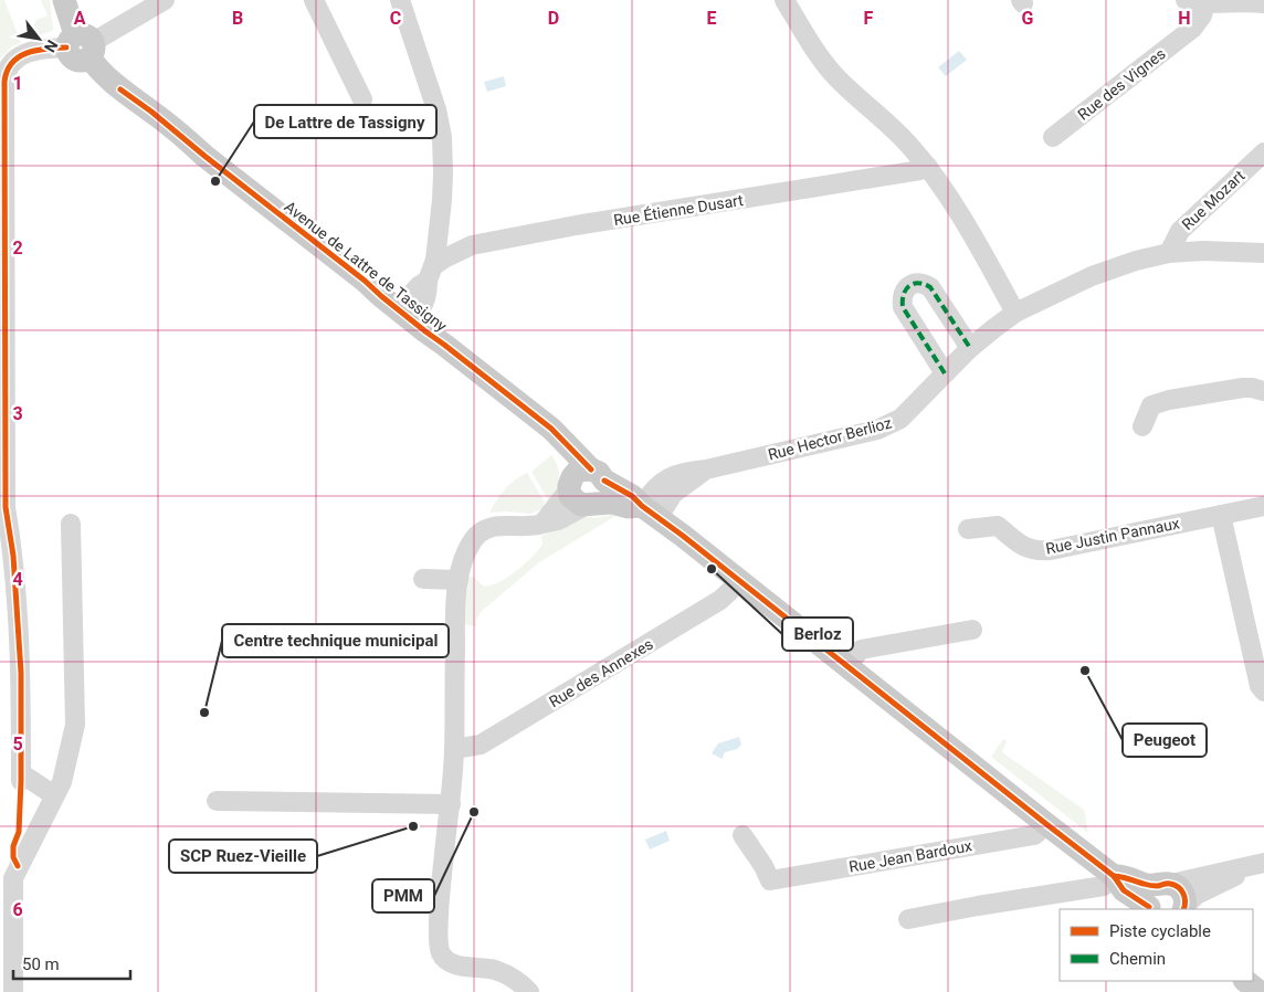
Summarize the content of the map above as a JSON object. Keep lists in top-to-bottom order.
{
  "streets": {
    "main road": ["Avenue de Lattre de Tassigny"],
    "street": [
      "Rue des Vignes",
      "Rue Mozart",
      "Rue Étienne Dusart",
      "Rue Hector Berlioz",
      "Rue Justin Pannaux",
      "Rue des Annexes",
      "Rue Jean Bardoux"
    ]
  },
  "crossings": [
    ["Rue Mozart", "Rue Hector Berlioz"],
    ["Rue Étienne Dusart", "Avenue de Lattre de Tassigny"]
  ],
  "places": [
    "De Lattre de Tassigny",
    "Berloz",
    "Peugeot",
    "Centre technique municipal",
    "PMM",
    "SCP Ruez-Vieille"
  ],
  "legend": ["Piste cyclable", "Chemin"],
  "scale_bar": "50 m",
  "north": "bottom right",
  "grid": {
    "columns": [
      "A",
      "B",
      "C",
      "D",
      "E",
      "F",
      "G",
      "H"
    ],
    "rows": [
      "1",
      "2",
      "3",
      "4",
      "5",
      "6"
    ]
  }
}
